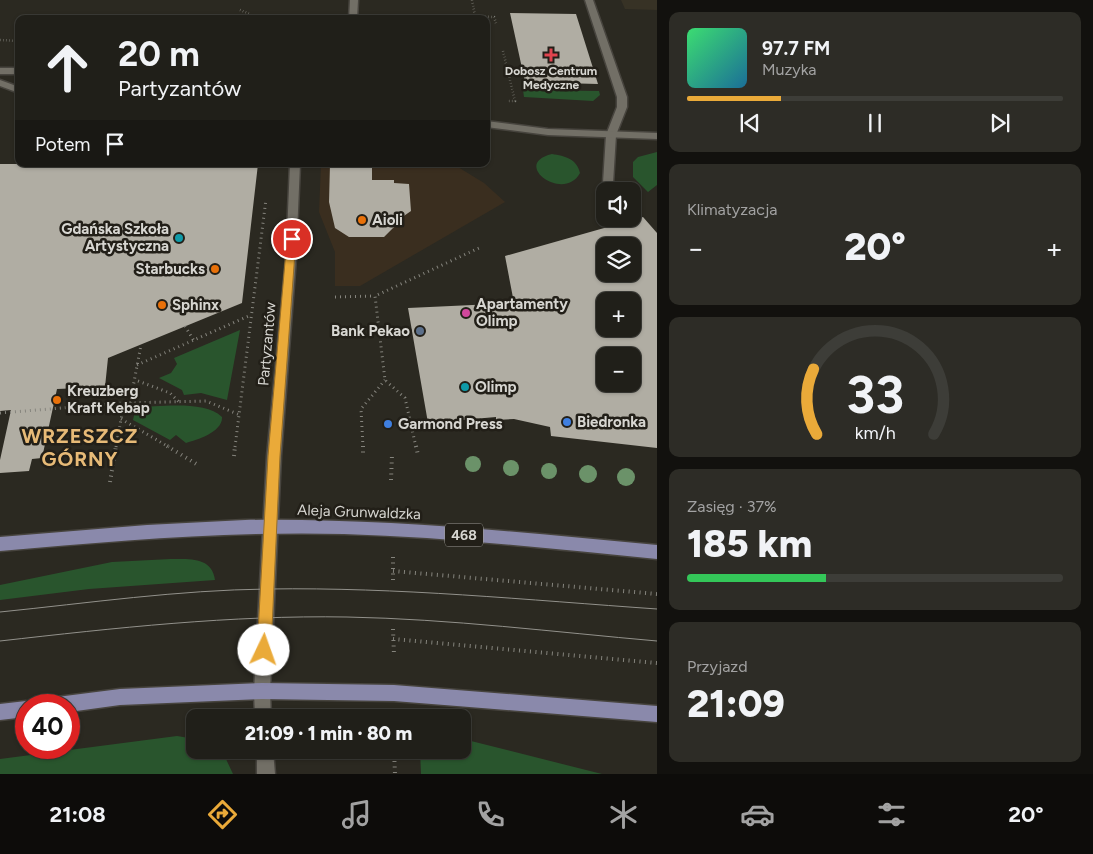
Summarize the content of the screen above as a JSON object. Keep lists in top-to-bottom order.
{
  "streets": {
    "main road": ["Aleja Grunwaldzka", "468"],
    "street": ["Partyzantów"]
  },
  "crossings": [
    ["Partyzantów", "Aleja Grunwaldzka"]
  ],
  "districts": ["WRZESZCZ GÓRNY"],
  "places": {
    "health": ["Dobosz Centrum Medyczne"],
    "other": [
      "Aioli",
      "Gdańska Szkoła Artystyczna",
      "Starbucks",
      "Sphinx",
      "Apartamenty Olimp",
      "Bank Pekao",
      "Olimp",
      "Kreuzberg Kraft Kebap",
      "Biedronka",
      "Garmond Press"
    ]
  },
  "page": {
    "turn": ["20 m", "Partyzantów"],
    "song": ["97.7 FM", "Muzyka"],
    "then": "Potem",
    "tile": [
      "Klimatyzacja",
      ["Zasięg · 37%", "185 km"],
      ["Przyjazd", "21:09"]
    ],
    "map_buttons": ["+", "−"],
    "heat": ["−", "20°", "+"],
    "limit": "40",
    "trip": "21:09 · 1 min · 80 m",
    "tabs": ["21:08", "20°"],
    "gauge": ["33", "km/h"]
  }
}
